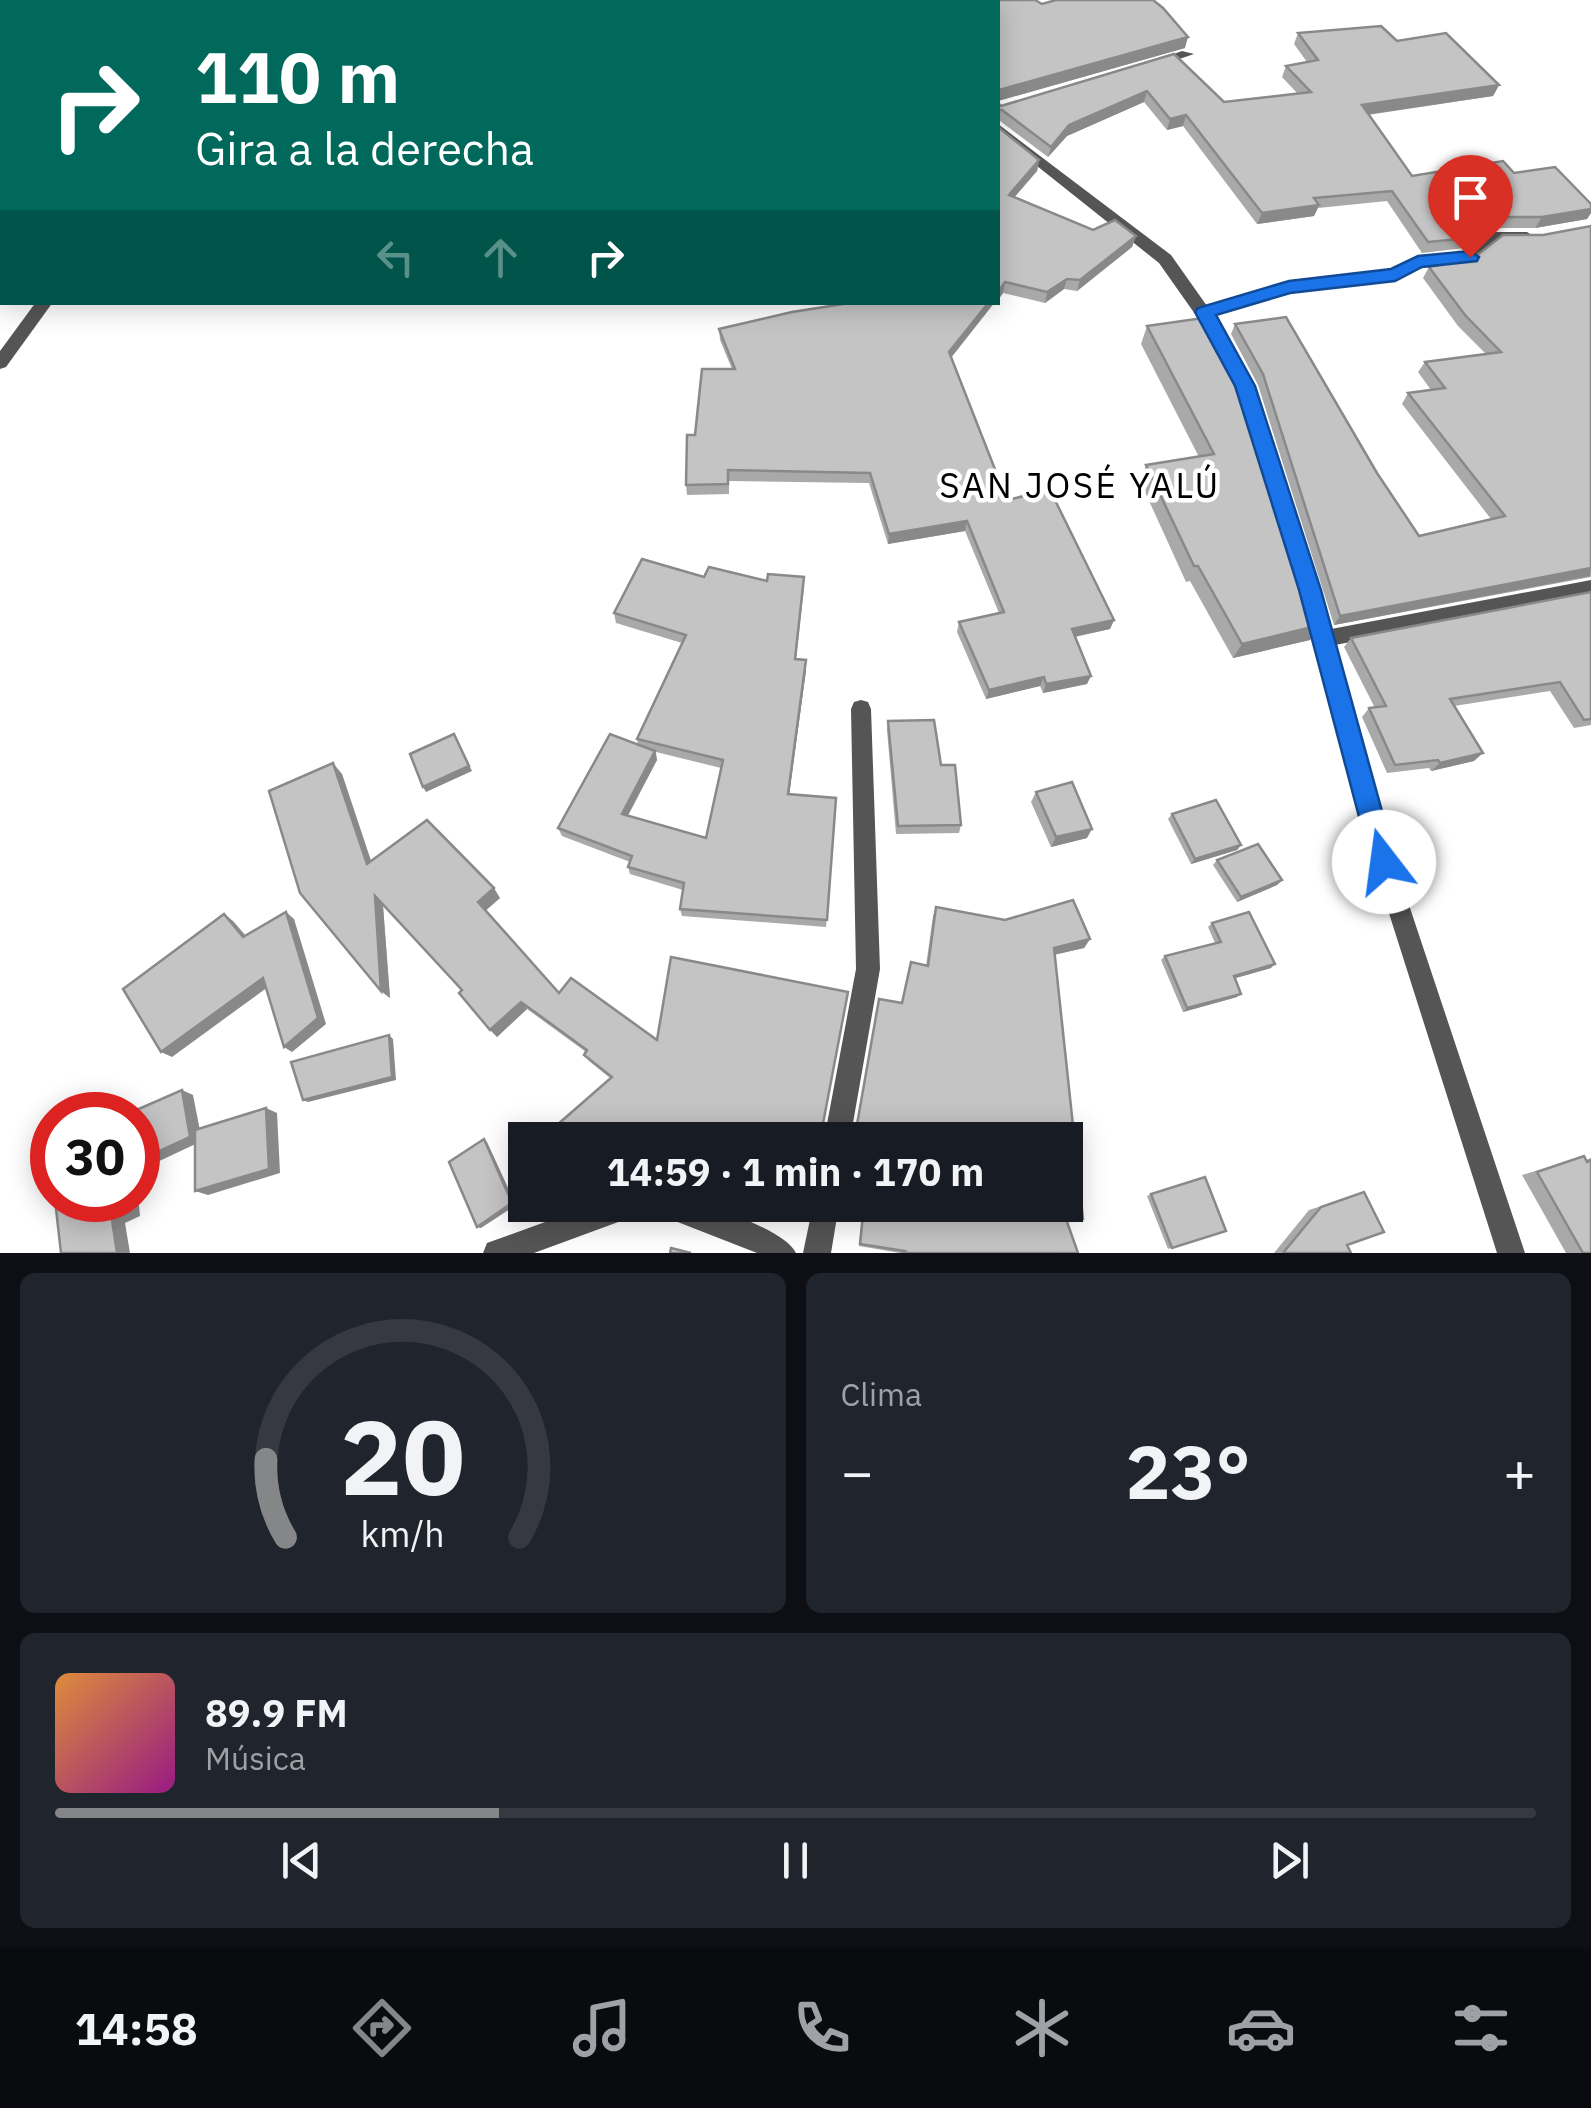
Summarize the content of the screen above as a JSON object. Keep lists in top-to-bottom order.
{
  "districts": ["SAN JOSÉ YALÚ"],
  "page": {
    "turn": ["110 m", "Gira a la derecha"],
    "limit": "30",
    "trip": "14:59 · 1 min · 170 m",
    "tile": "Clima",
    "heat": ["−", "23°", "+"],
    "song": ["89.9 FM", "Música"],
    "tabs": "14:58",
    "gauge": ["20", "km/h"]
  }
}
